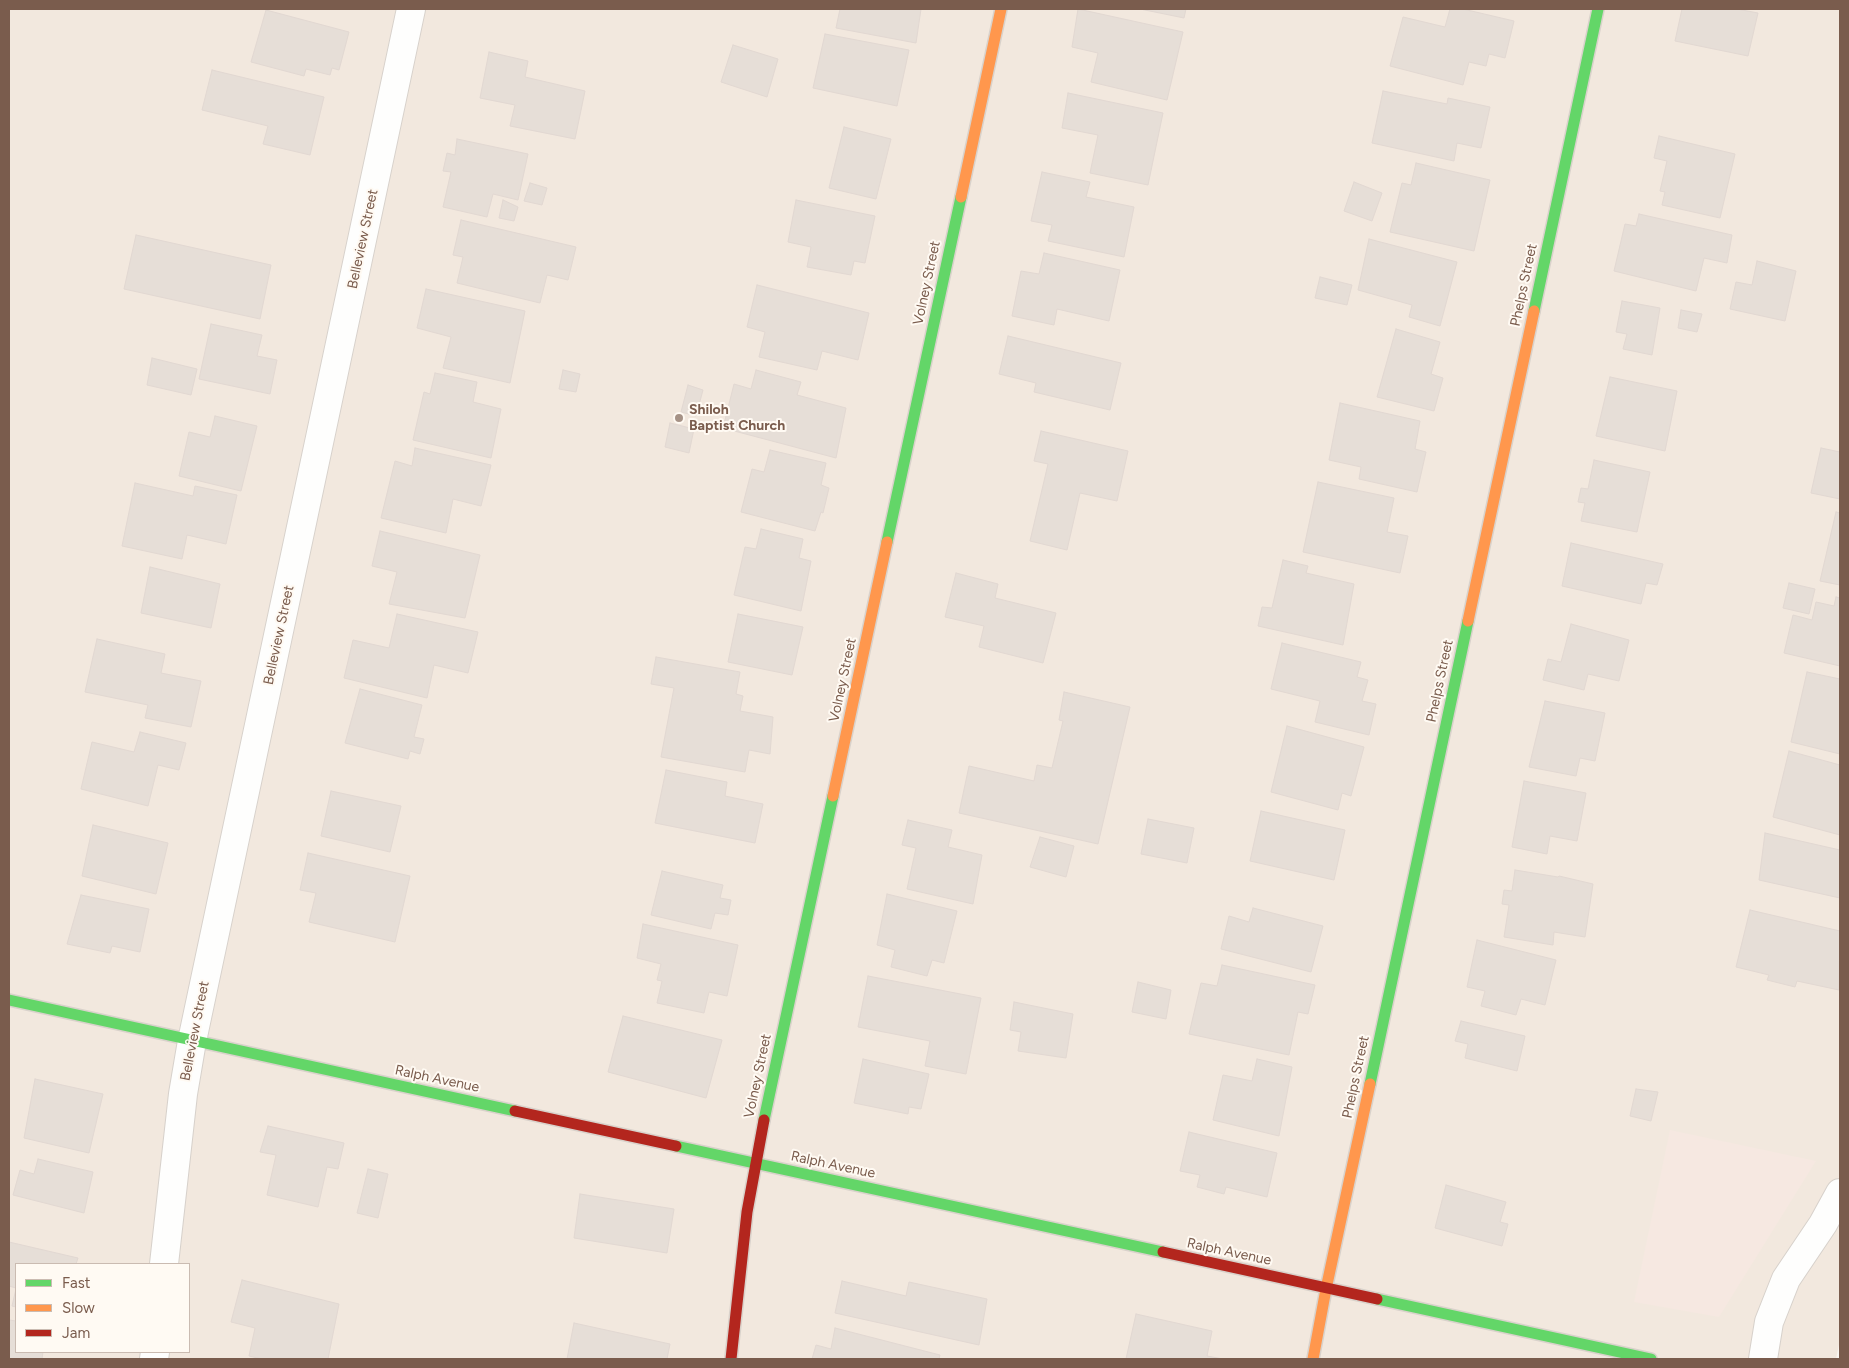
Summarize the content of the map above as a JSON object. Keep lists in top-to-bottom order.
{
  "streets": {
    "street": [
      "Belleview Street",
      "Volney Street",
      "Phelps Street",
      "Ralph Avenue"
    ]
  },
  "crossings": [
    ["Belleview Street", "Ralph Avenue"],
    ["Volney Street", "Ralph Avenue"],
    ["Phelps Street", "Ralph Avenue"]
  ],
  "places": ["Shiloh Baptist Church"],
  "legend": ["Fast", "Slow", "Jam"]
}
